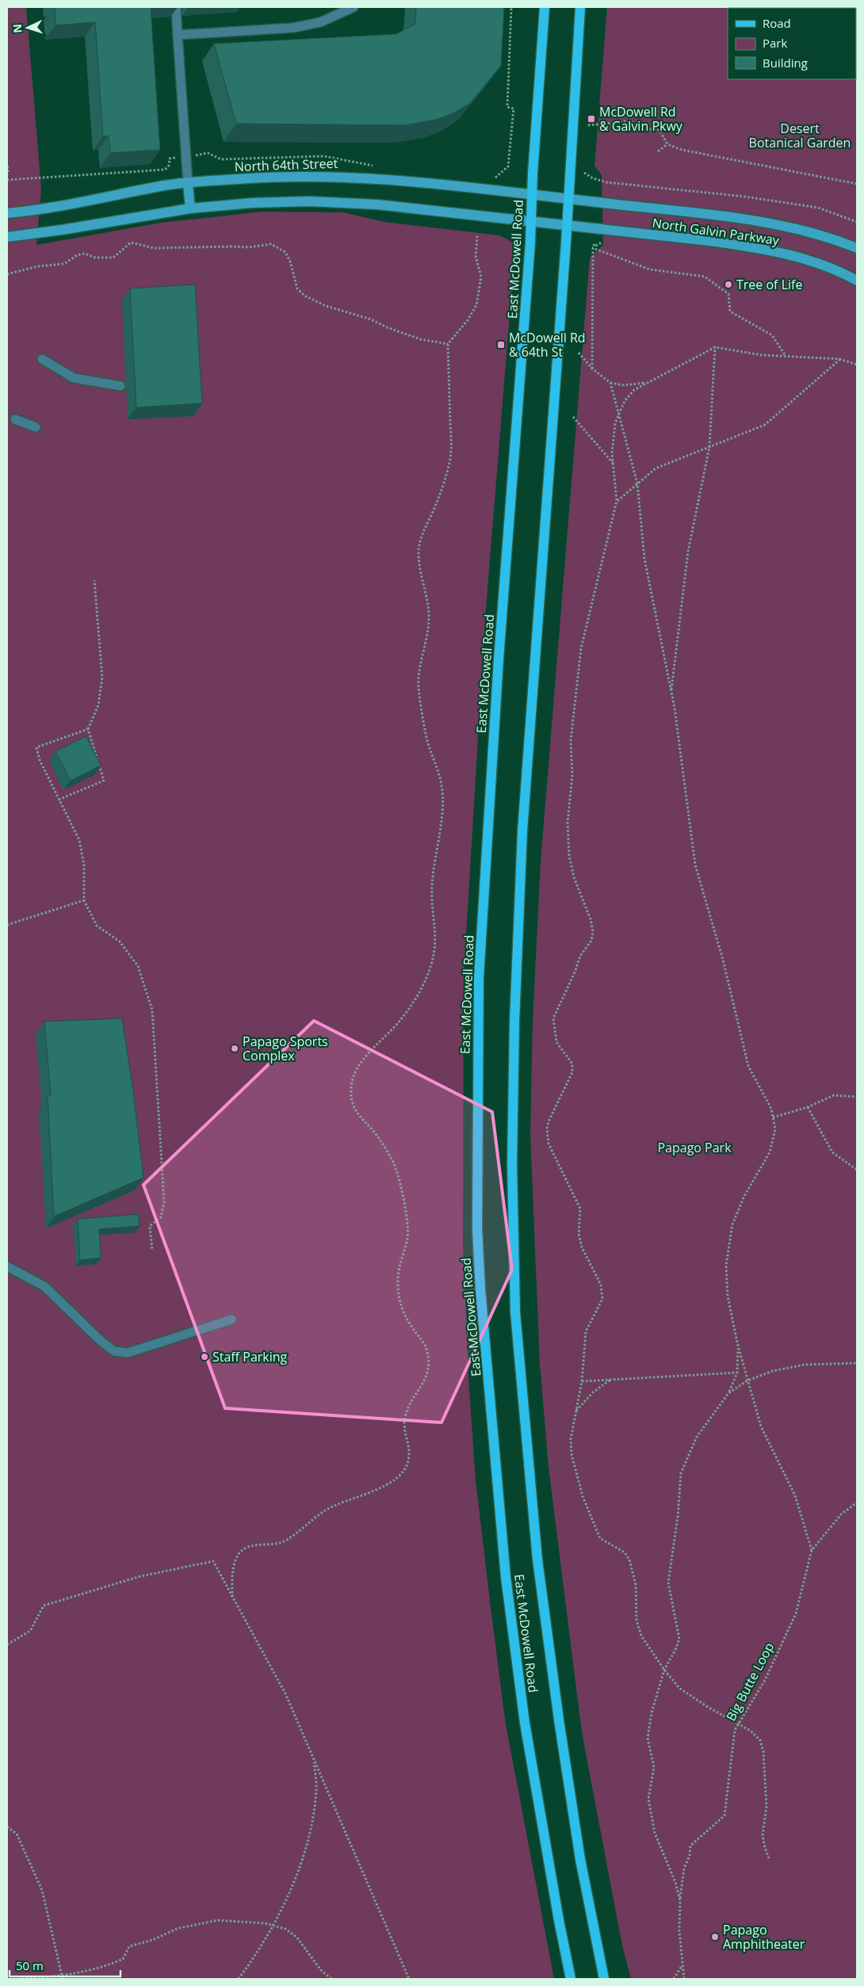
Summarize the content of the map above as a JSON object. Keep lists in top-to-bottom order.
{
  "streets": {
    "main road": ["North 64th Street", "North Galvin Parkway", "East McDowell Road"],
    "path": ["Big Butte Loop"]
  },
  "crossings": [
    ["North 64th Street", "North Galvin Parkway"],
    ["North 64th Street", "East McDowell Road"],
    ["North Galvin Parkway", "East McDowell Road"]
  ],
  "parks": ["Desert Botanical Garden", "Papago Park"],
  "places": {
    "transit": ["McDowell Rd & Galvin Pkwy", "McDowell Rd & 64th St"],
    "other": [
      "Tree of Life",
      "Papago Sports Complex",
      "Staff Parking",
      "Papago Amphitheater"
    ]
  },
  "legend": ["Road", "Park", "Building"],
  "scale_bar": "50 m",
  "north": "left"
}
